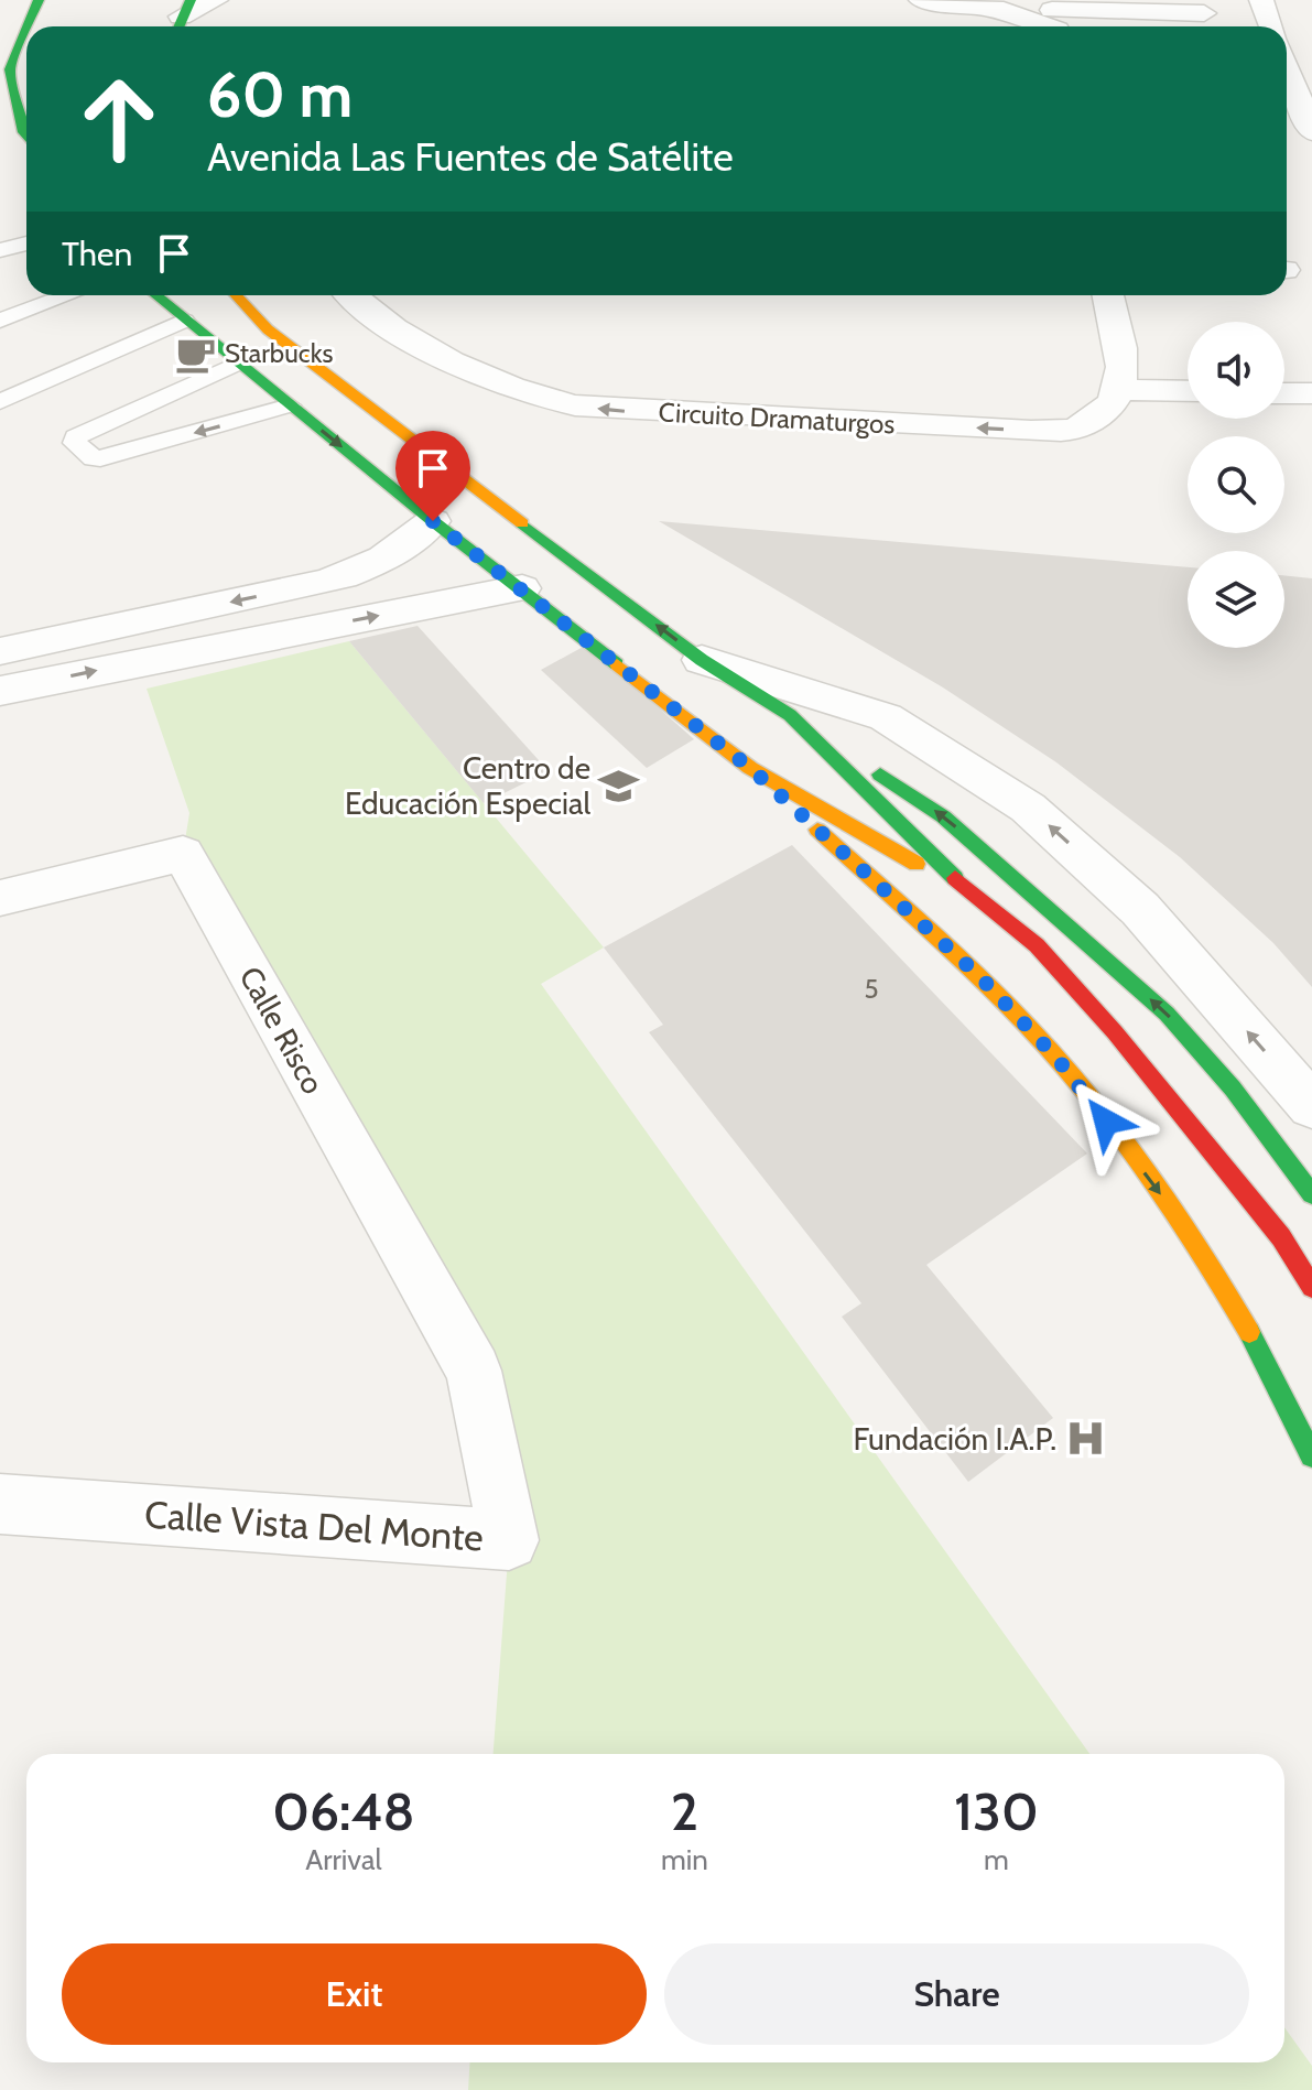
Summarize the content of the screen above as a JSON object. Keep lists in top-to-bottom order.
{
  "streets": {
    "street": ["Circuito Dramaturgos", "Calle Risco", "Calle Vista Del Monte"]
  },
  "crossings": [
    ["Calle Risco", "Calle Vista Del Monte"]
  ],
  "places": {
    "cafe": ["Starbucks"],
    "school or university": ["Centro de Educación Especial"],
    "hospital": ["Fundación I.A.P."]
  },
  "house_numbers": ["5"],
  "page": {
    "turn": ["60 m", "Avenida Las Fuentes de Satélite"],
    "then": "Then",
    "eta": [
      "06:48",
      "Arrival",
      "2",
      "min",
      "130",
      "m"
    ],
    "buttons": ["Exit", "Share"]
  }
}
